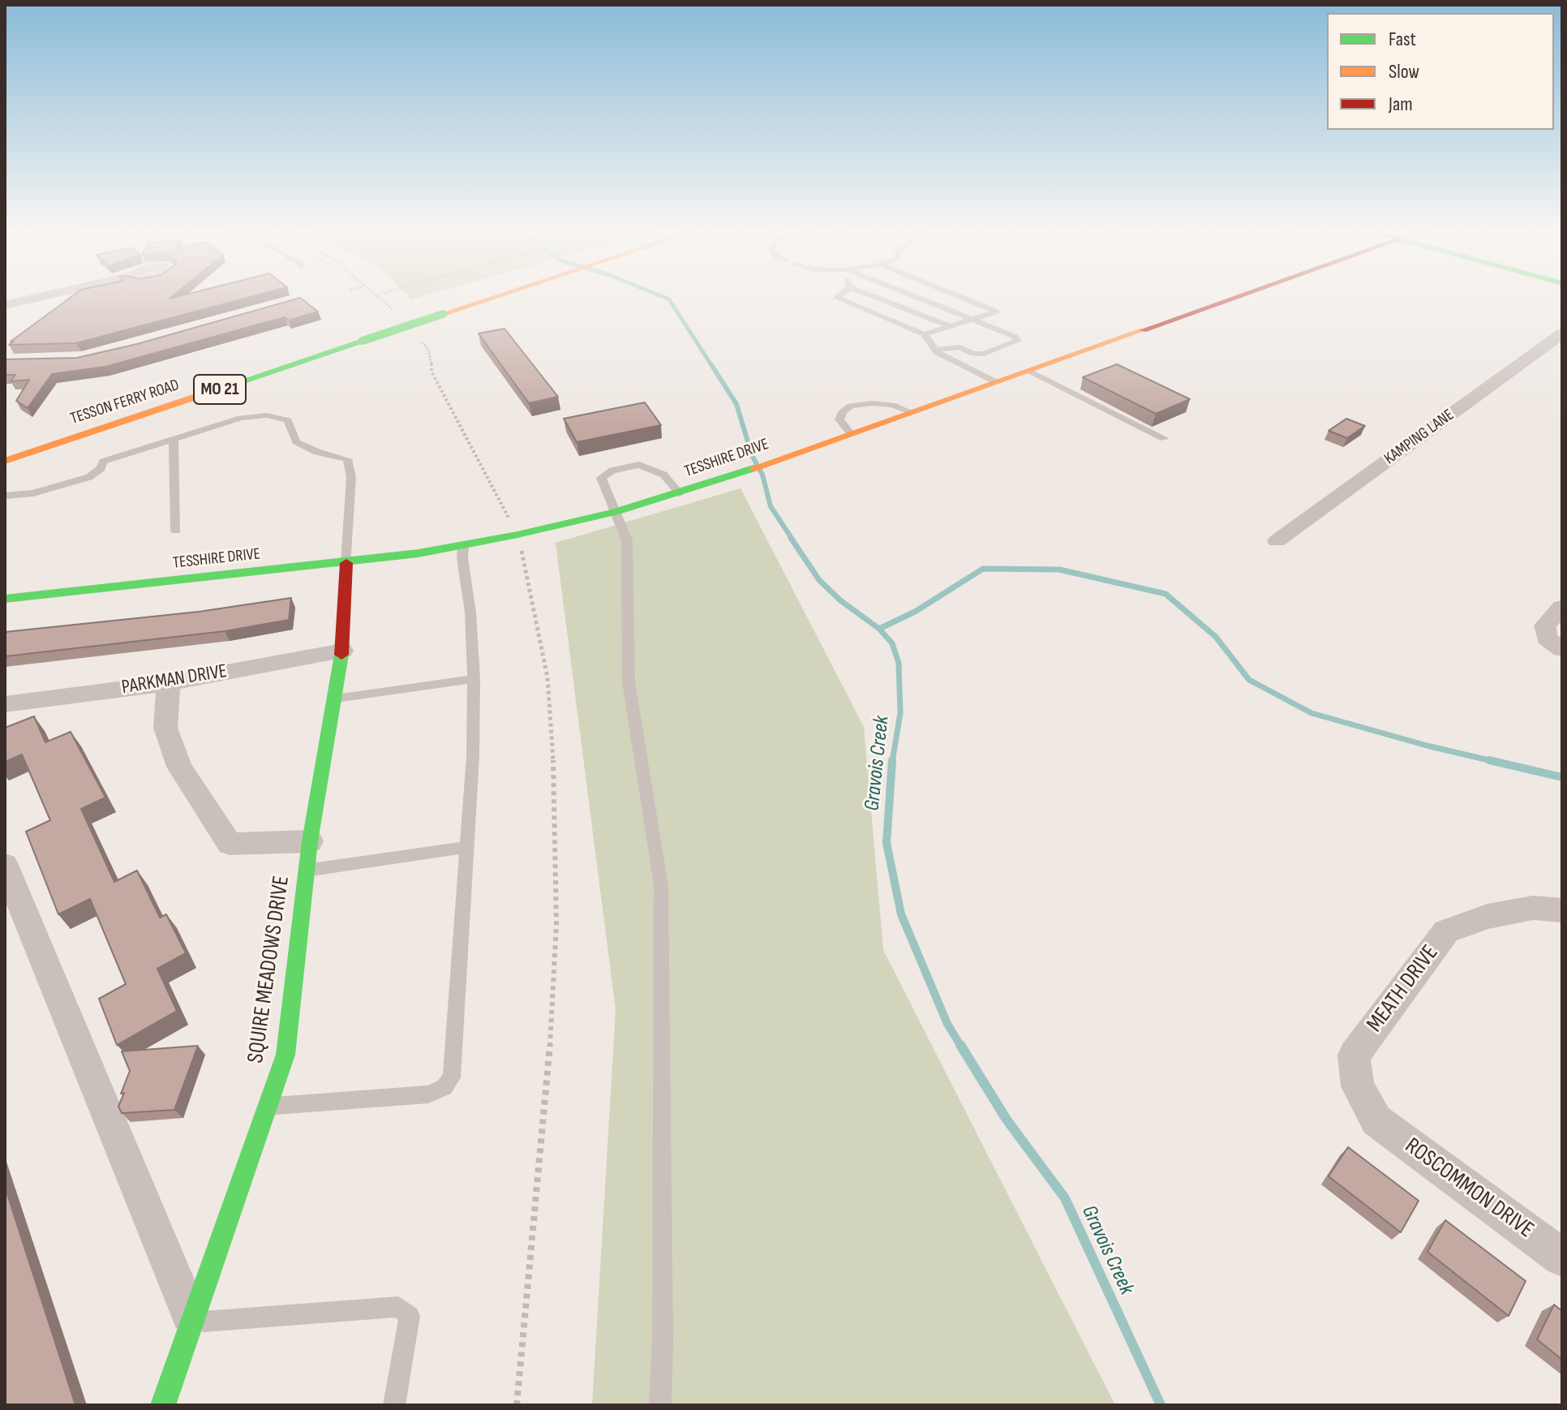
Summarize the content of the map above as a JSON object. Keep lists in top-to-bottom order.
{
  "streets": {
    "street": [
      "MO 21",
      "TESSON FERRY ROAD",
      "KAMPING LANE",
      "TESSHIRE DRIVE",
      "PARKMAN DRIVE",
      "SQUIRE MEADOWS DRIVE",
      "MEATH DRIVE",
      "ROSCOMMON DRIVE"
    ]
  },
  "crossings": [
    ["TESSHIRE DRIVE", "SQUIRE MEADOWS DRIVE"],
    ["PARKMAN DRIVE", "SQUIRE MEADOWS DRIVE"],
    ["MEATH DRIVE", "ROSCOMMON DRIVE"]
  ],
  "water": ["Gravois Creek"],
  "legend": ["Fast", "Slow", "Jam"]
}
